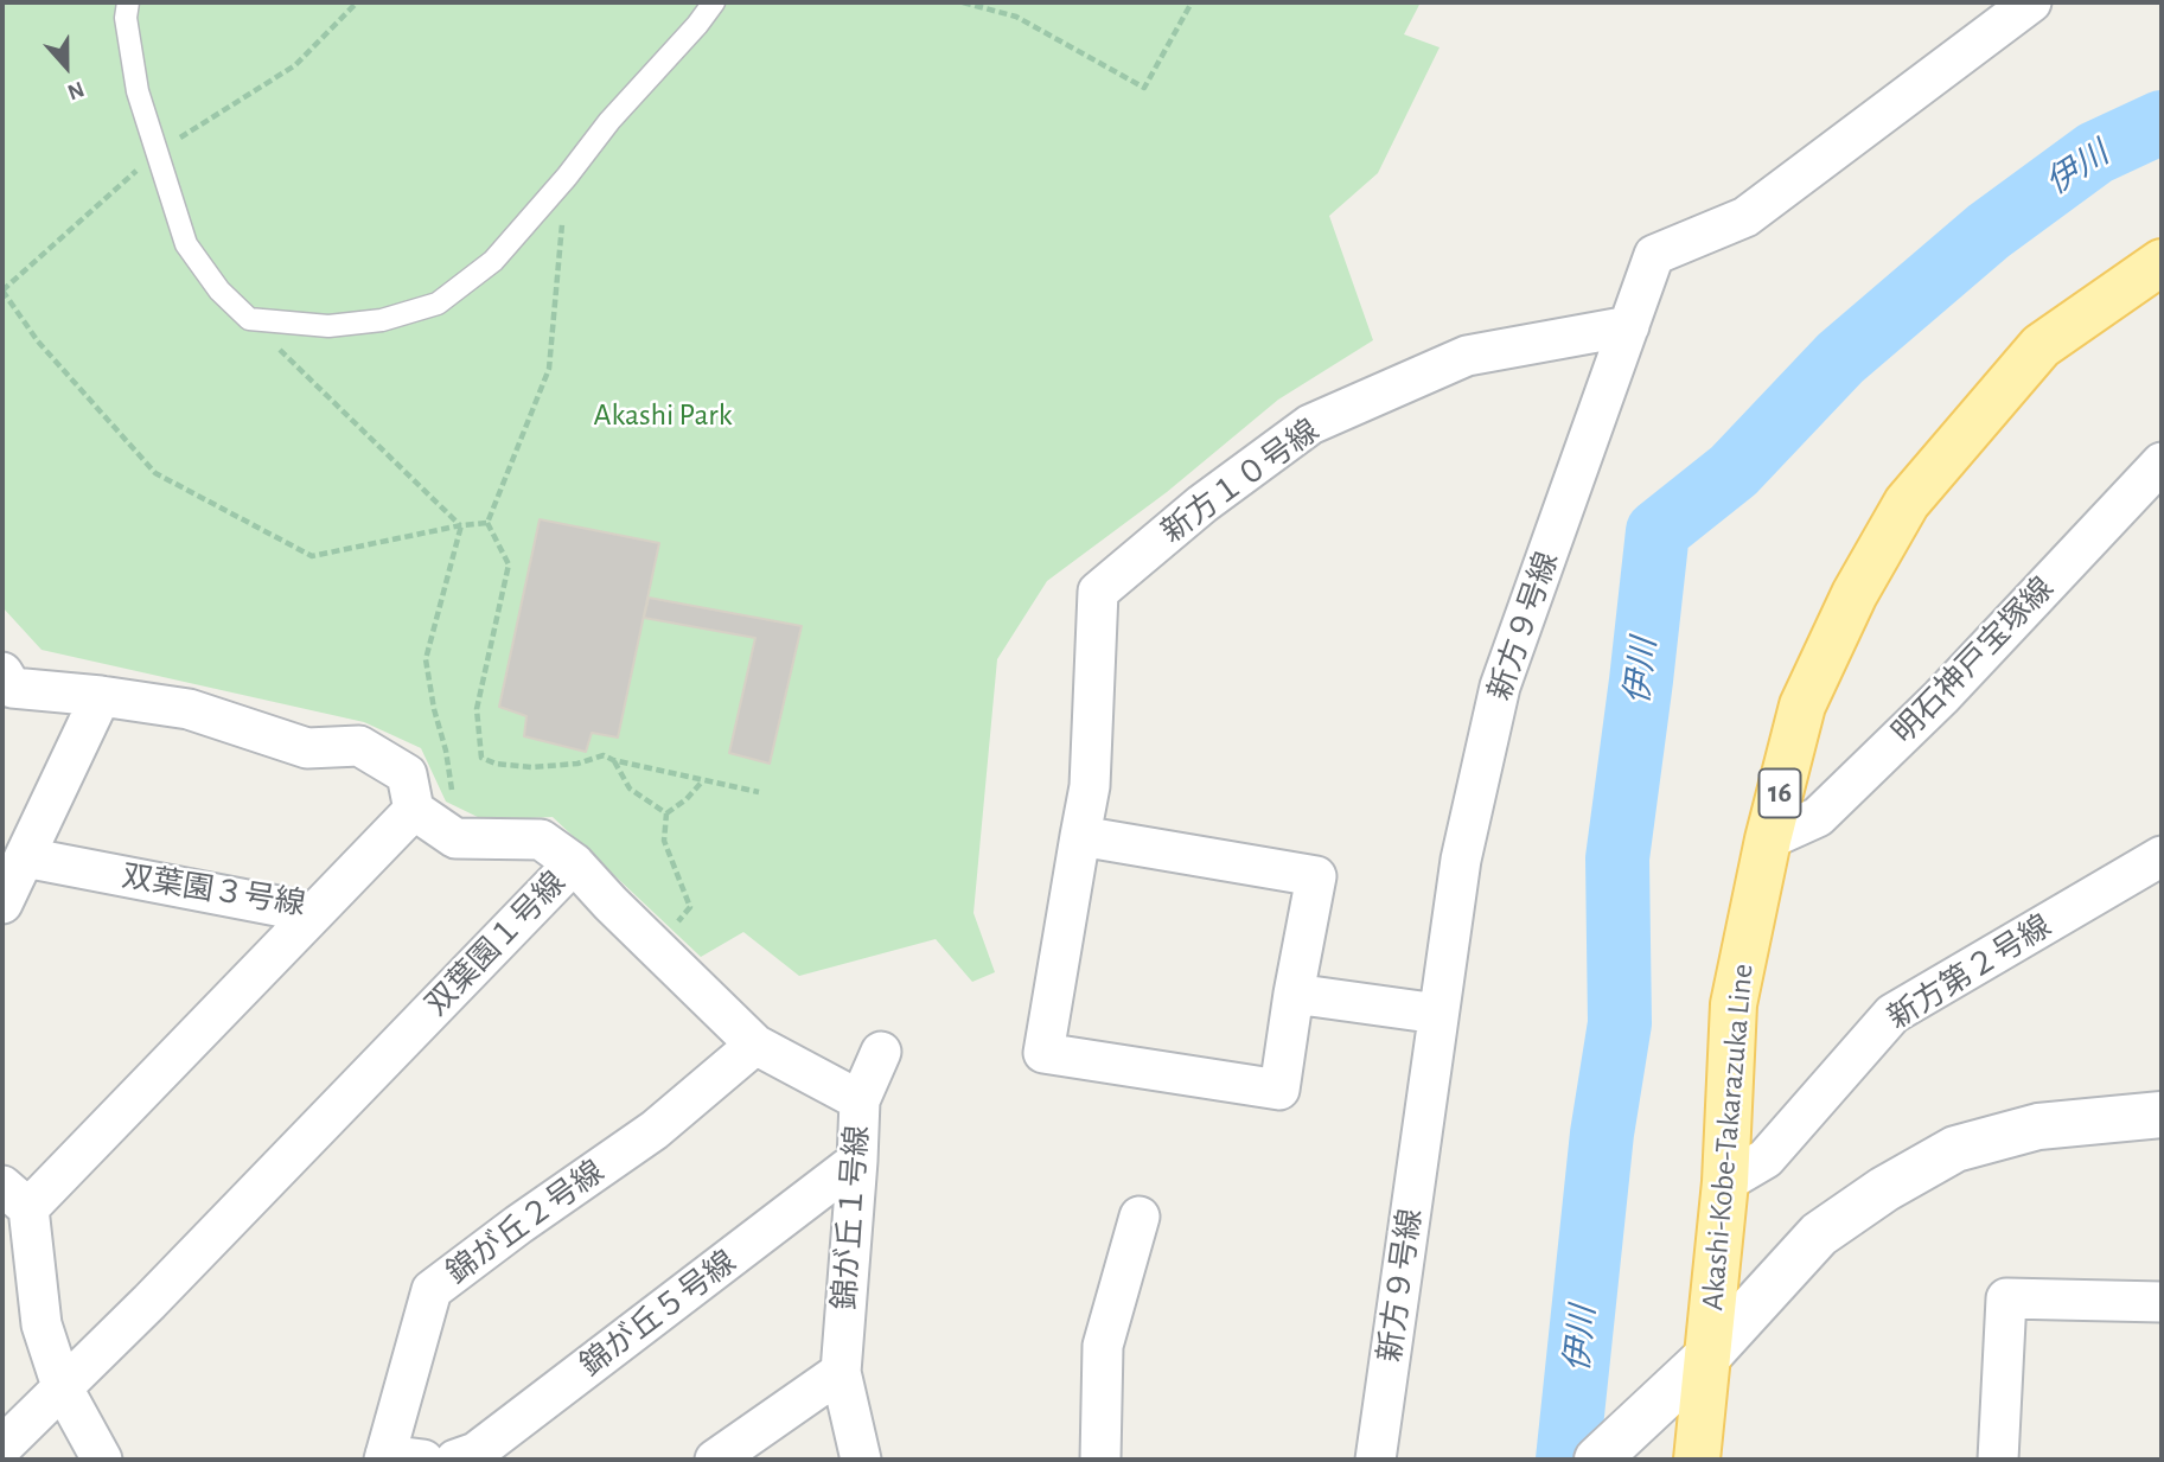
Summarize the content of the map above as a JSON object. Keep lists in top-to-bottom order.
{
  "streets": {
    "main road": ["16", "Akashi-Kobe-Takarazuka Line"],
    "street": [
      "新方１０号線",
      "新方９号線",
      "明石神戸宝塚線",
      "双葉園３号線",
      "双葉園１号線",
      "新方第２号線",
      "錦が丘１号線",
      "錦が丘２号線",
      "錦が丘５号線"
    ]
  },
  "crossings": [
    ["新方１０号線", "新方９号線"],
    ["明石神戸宝塚線", "Akashi-Kobe-Takarazuka Line"],
    ["双葉園３号線", "双葉園１号線"],
    ["双葉園１号線", "錦が丘１号線"],
    ["新方第２号線", "Akashi-Kobe-Takarazuka Line"],
    ["錦が丘１号線", "錦が丘２号線"],
    ["錦が丘１号線", "錦が丘５号線"]
  ],
  "water": ["伊川"],
  "parks": ["Akashi Park"],
  "north": "bottom"
}
